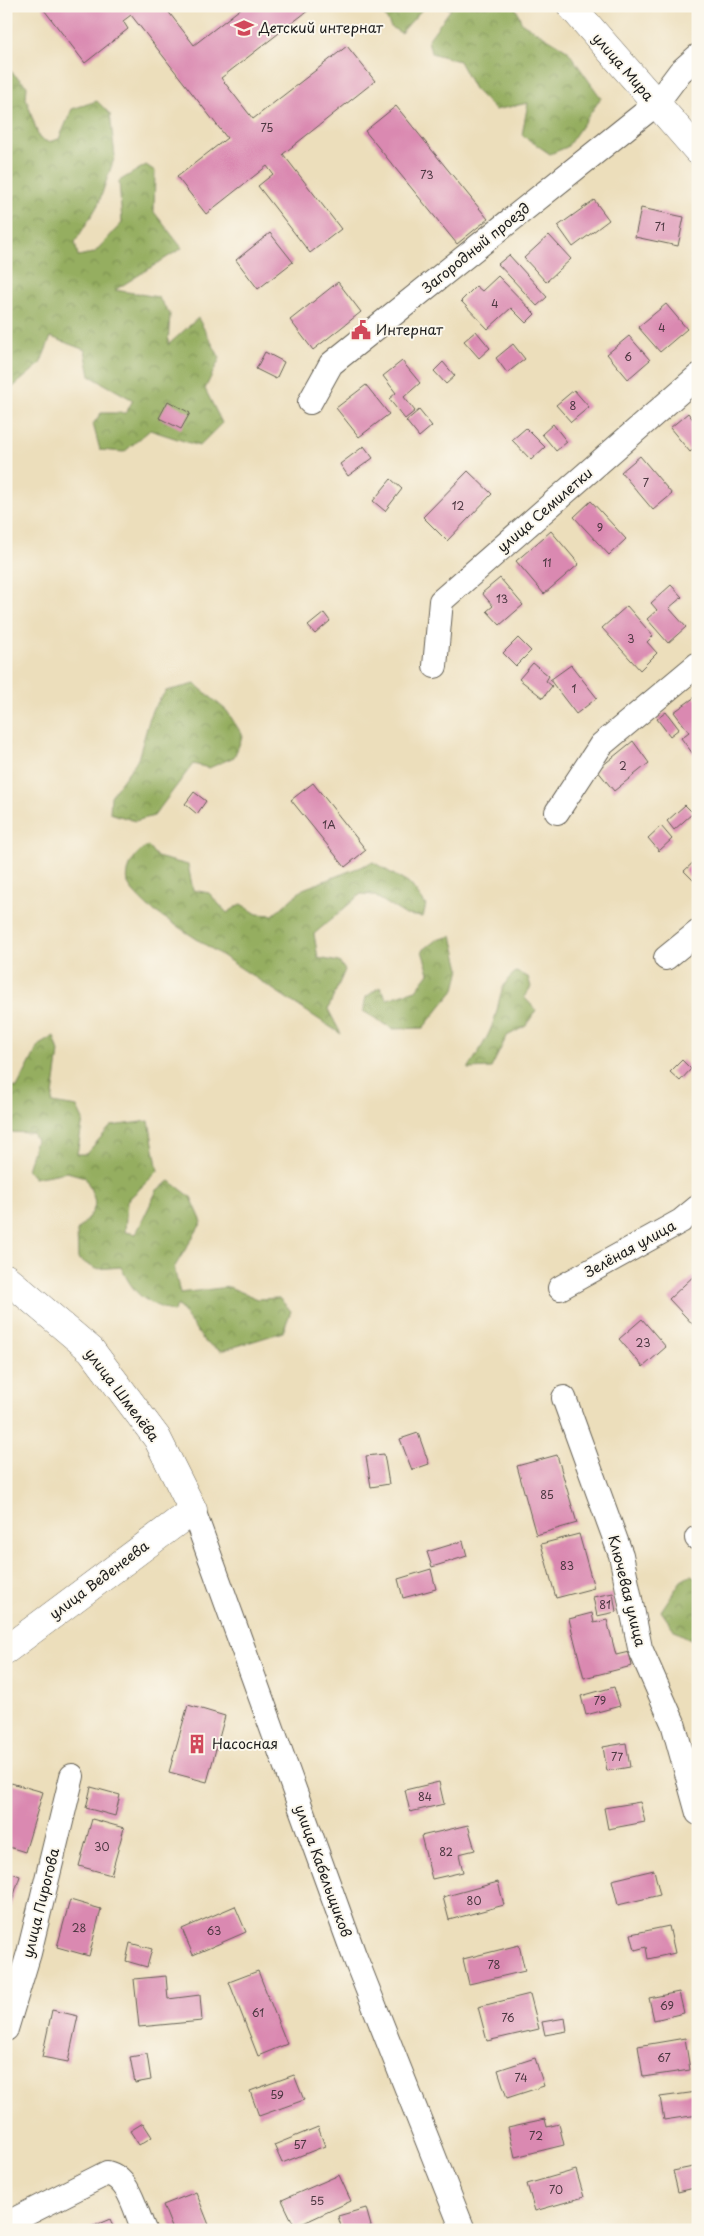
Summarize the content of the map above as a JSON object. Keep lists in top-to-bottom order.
{
  "streets": {
    "main road": ["улица Мира", "улица Шмелёва", "улица Веденеева"],
    "street": [
      "Загородный проезд",
      "улица Семилетки",
      "Зелёная улица",
      "Ключевая улица",
      "улица Кабельщиков",
      "улица Пирогова"
    ]
  },
  "crossings": [
    ["улица Мира", "Загородный проезд"],
    ["улица Шмелёва", "улица Веденеева"],
    ["улица Шмелёва", "улица Кабельщиков"],
    ["улица Веденеева", "улица Кабельщиков"]
  ],
  "places": {
    "school or university": ["Детский интернат"],
    "public building": ["Интернат"],
    "building": ["Насосная"]
  },
  "house_numbers": [
    "75",
    "73",
    "71",
    "4",
    "4",
    "6",
    "8",
    "7",
    "12",
    "9",
    "11",
    "13",
    "3",
    "1",
    "2",
    "1А",
    "23",
    "85",
    "83",
    "81",
    "79",
    "77",
    "84",
    "30",
    "82",
    "80",
    "28",
    "63",
    "78",
    "69",
    "61",
    "76",
    "67",
    "74",
    "59",
    "72",
    "57",
    "70",
    "55"
  ]
}
